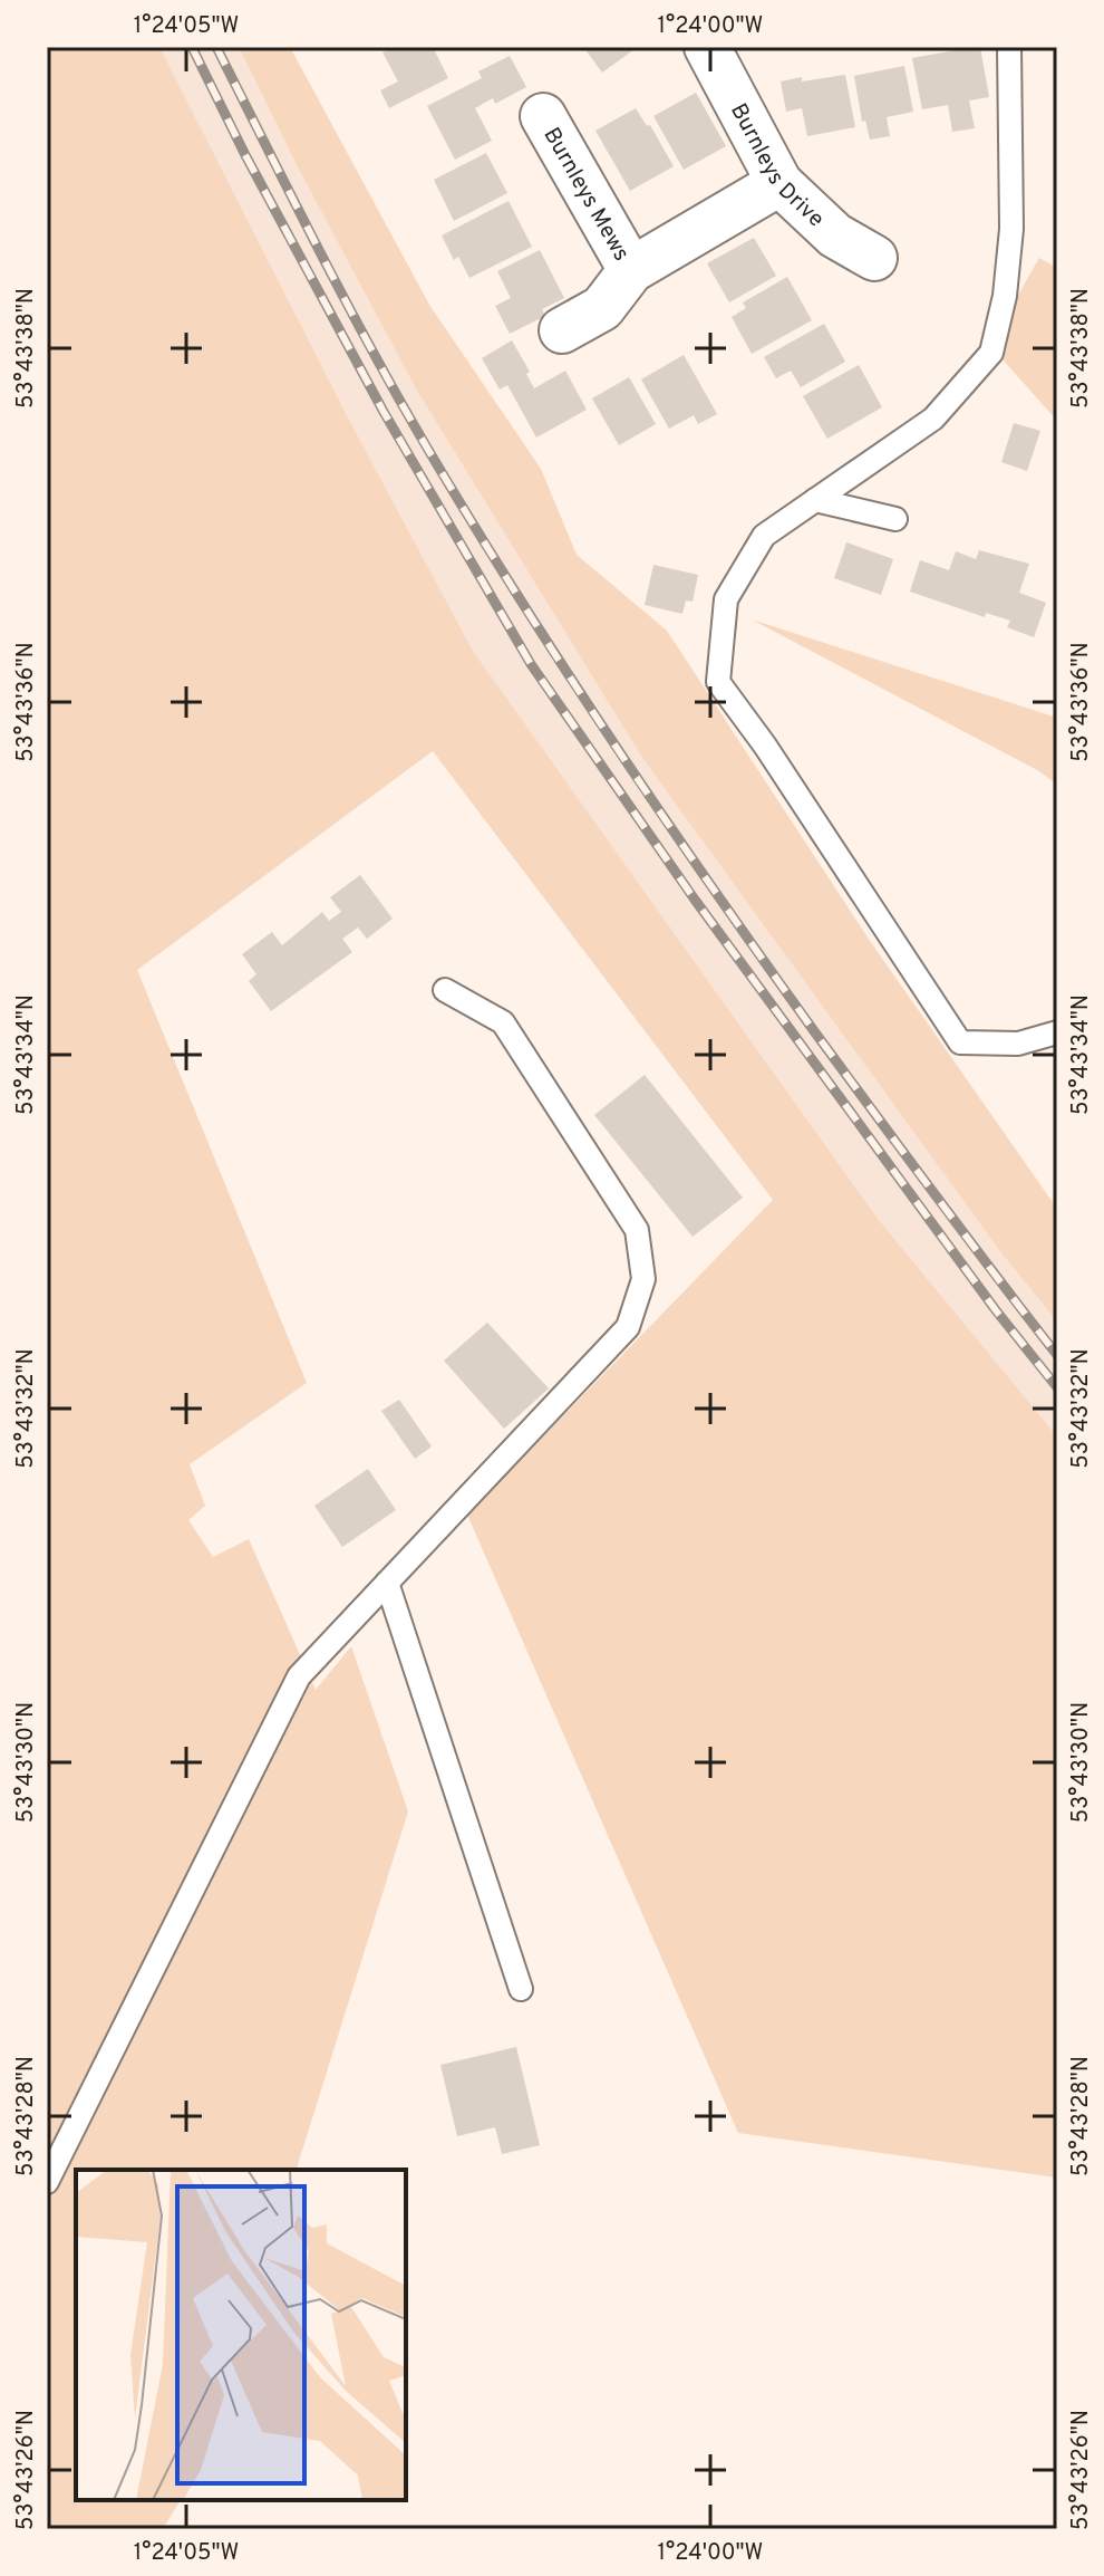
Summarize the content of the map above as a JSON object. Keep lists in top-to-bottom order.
{
  "streets": {
    "street": ["Burnleys Drive", "Burnleys Mews"]
  },
  "crossings": [
    ["Burnleys Drive", "Burnleys Mews"]
  ],
  "coordinates": [
    "1°24'05\"W",
    "1°24'00\"W",
    "53°43'38\"N",
    "53°43'36\"N",
    "53°43'34\"N",
    "53°43'32\"N",
    "53°43'30\"N",
    "53°43'28\"N",
    "53°43'26\"N"
  ]
}
